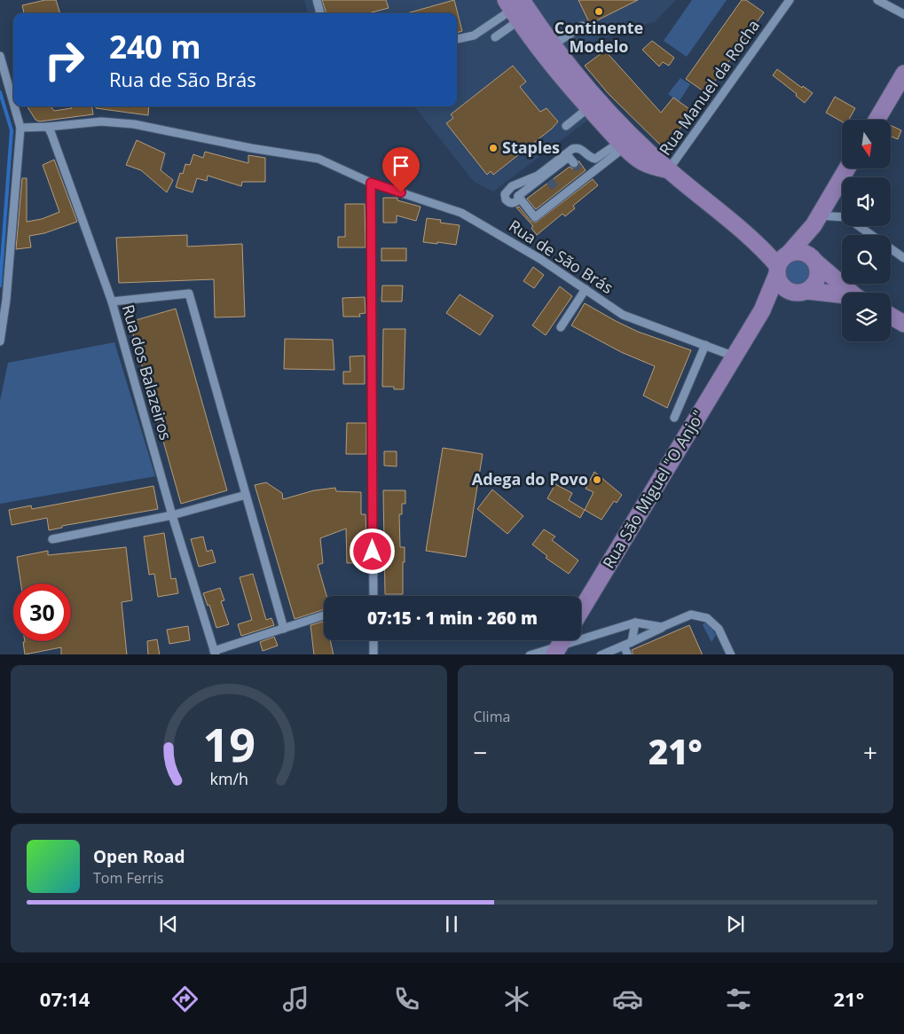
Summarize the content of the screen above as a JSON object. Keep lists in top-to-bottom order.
{
  "streets": {
    "main road": ["Rua São Miguel \"O Anjo\""],
    "street": ["Rua Manuel da Rocha", "Rua de São Brás", "Rua dos Balazeiros"]
  },
  "crossings": [
    ["Rua de São Brás", "Rua dos Balazeiros"],
    ["Rua de São Brás", "Rua São Miguel \"O Anjo\""]
  ],
  "places": ["Continente Modelo", "Staples", "Adega do Povo"],
  "north": "bottom",
  "page": {
    "turn": ["240 m", "Rua de São Brás"],
    "limit": "30",
    "trip": "07:15 · 1 min · 260 m",
    "tile": "Clima",
    "heat": ["−", "21°", "+"],
    "song": ["Open Road", "Tom Ferris"],
    "tabs": ["07:14", "21°"],
    "gauge": ["19", "km/h"]
  }
}
